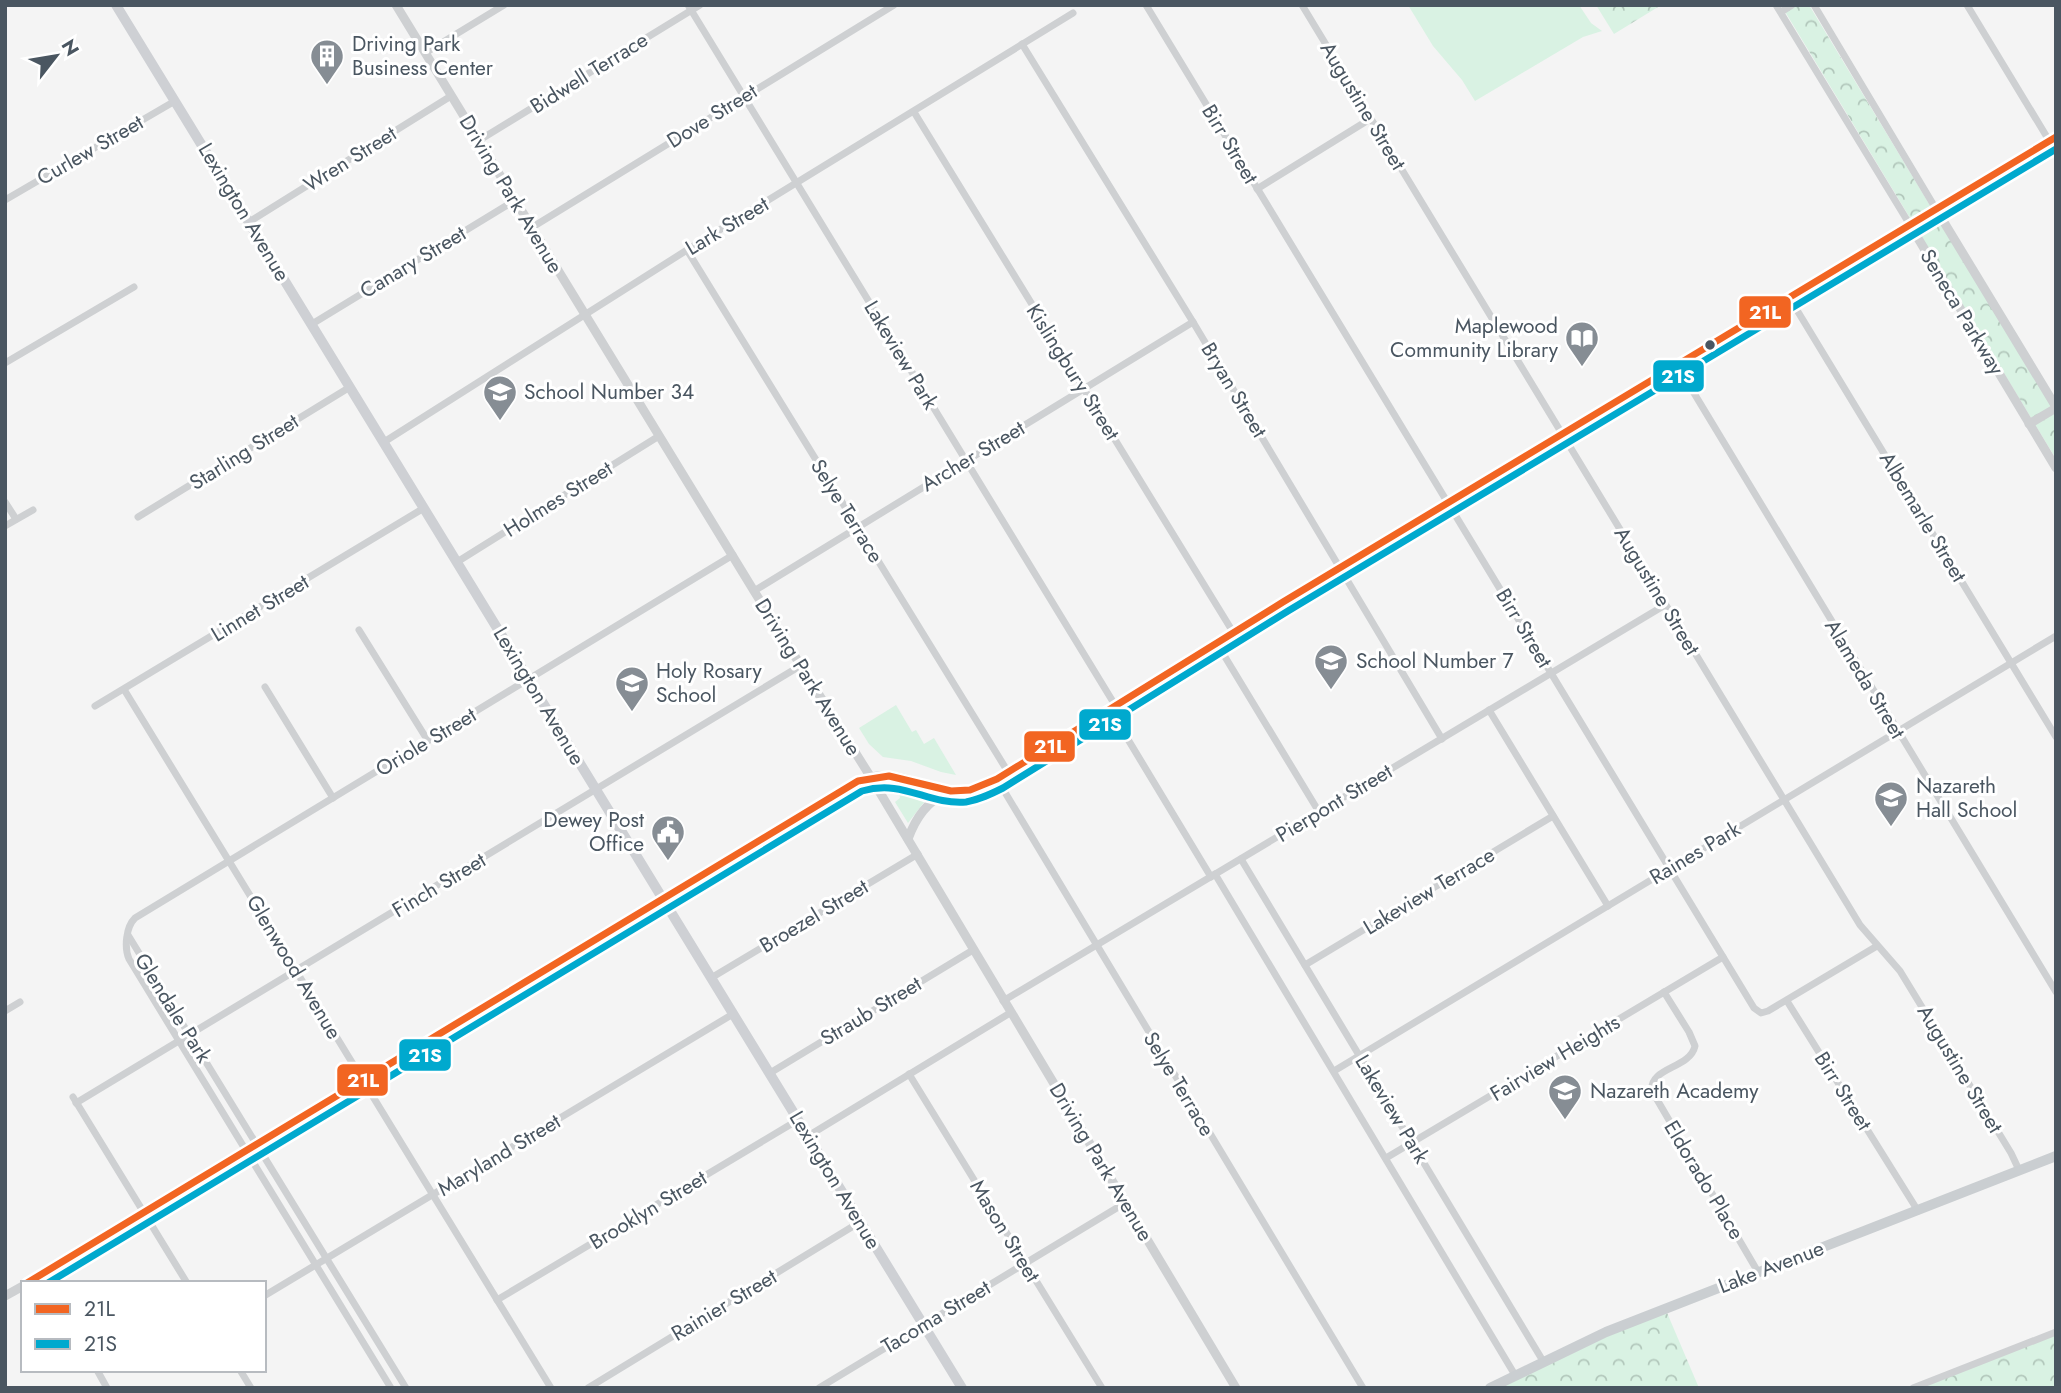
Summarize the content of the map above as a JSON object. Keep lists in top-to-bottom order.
{
  "streets": {
    "main road": ["Lexington Avenue", "Lake Avenue"],
    "street": [
      "Bidwell Terrace",
      "Augustine Street",
      "Dove Street",
      "Birr Street",
      "Curlew Street",
      "Wren Street",
      "Driving Park Avenue",
      "Lark Street",
      "Canary Street",
      "Seneca Parkway",
      "Lakeview Park",
      "Kislingbury Street",
      "Bryan Street",
      "Starling Street",
      "Archer Street",
      "Holmes Street",
      "Selye Terrace",
      "Albemarle Street",
      "Linnet Street",
      "Alameda Street",
      "Oriole Street",
      "Pierpont Street",
      "Raines Park",
      "Finch Street",
      "Lakeview Terrace",
      "Broezel Street",
      "Glenwood Avenue",
      "Glendale Park",
      "Straub Street",
      "Fairview Heights",
      "Maryland Street",
      "Eldorado Place",
      "Brooklyn Street",
      "Mason Street",
      "Rainier Street",
      "Tacoma Street"
    ]
  },
  "crossings": [
    ["Bidwell Terrace", "Driving Park Avenue"],
    ["Bidwell Terrace", "Lakeview Park"],
    ["Augustine Street", "Pierpont Street"],
    ["Augustine Street", "Raines Park"],
    ["Augustine Street", "Lake Avenue"],
    ["Dove Street", "Driving Park Avenue"],
    ["Dove Street", "Lakeview Park"],
    ["Birr Street", "Pierpont Street"],
    ["Birr Street", "Raines Park"],
    ["Birr Street", "Fairview Heights"],
    ["Birr Street", "Lake Avenue"],
    ["Curlew Street", "Lexington Avenue"],
    ["Wren Street", "Driving Park Avenue"],
    ["Wren Street", "Lexington Avenue"],
    ["Driving Park Avenue", "Lark Street"],
    ["Driving Park Avenue", "Canary Street"],
    ["Driving Park Avenue", "Archer Street"],
    ["Driving Park Avenue", "Holmes Street"],
    ["Driving Park Avenue", "Oriole Street"],
    ["Driving Park Avenue", "Pierpont Street"],
    ["Driving Park Avenue", "Finch Street"],
    ["Driving Park Avenue", "Broezel Street"],
    ["Driving Park Avenue", "Straub Street"],
    ["Driving Park Avenue", "Tacoma Street"],
    ["Lexington Avenue", "Lark Street"],
    ["Lexington Avenue", "Canary Street"],
    ["Lexington Avenue", "Starling Street"],
    ["Lexington Avenue", "Holmes Street"],
    ["Lexington Avenue", "Linnet Street"],
    ["Lexington Avenue", "Oriole Street"],
    ["Lexington Avenue", "Finch Street"],
    ["Lexington Avenue", "Broezel Street"],
    ["Lexington Avenue", "Straub Street"],
    ["Lexington Avenue", "Maryland Street"],
    ["Lexington Avenue", "Brooklyn Street"],
    ["Lexington Avenue", "Rainier Street"],
    ["Lexington Avenue", "Tacoma Street"],
    ["Lark Street", "Lakeview Park"],
    ["Lark Street", "Kislingbury Street"],
    ["Lark Street", "Bryan Street"],
    ["Lark Street", "Selye Terrace"],
    ["Lakeview Park", "Archer Street"],
    ["Lakeview Park", "Pierpont Street"],
    ["Lakeview Park", "Raines Park"],
    ["Lakeview Park", "Lakeview Terrace"],
    ["Lakeview Park", "Fairview Heights"],
    ["Lakeview Park", "Lake Avenue"],
    ["Kislingbury Street", "Archer Street"],
    ["Bryan Street", "Archer Street"],
    ["Bryan Street", "Pierpont Street"],
    ["Archer Street", "Selye Terrace"],
    ["Selye Terrace", "Pierpont Street"],
    ["Albemarle Street", "Raines Park"],
    ["Linnet Street", "Glenwood Avenue"],
    ["Alameda Street", "Raines Park"],
    ["Oriole Street", "Glenwood Avenue"],
    ["Oriole Street", "Glendale Park"],
    ["Finch Street", "Glenwood Avenue"],
    ["Finch Street", "Glendale Park"],
    ["Glenwood Avenue", "Maryland Street"],
    ["Glenwood Avenue", "Brooklyn Street"],
    ["Glendale Park", "Maryland Street"],
    ["Fairview Heights", "Eldorado Place"],
    ["Eldorado Place", "Lake Avenue"],
    ["Mason Street", "Tacoma Street"]
  ],
  "places": {
    "building": ["Driving Park Business Center"],
    "library": ["Maplewood Community Library"],
    "school or university": [
      "School Number 34",
      "School Number 7",
      "Holy Rosary School",
      "Nazareth Hall School",
      "Nazareth Academy"
    ],
    "public building": ["Dewey Post Office"]
  },
  "lines": ["transit line 21L", "transit line 21S"],
  "legend": ["21L", "21S"],
  "north": "top right"
}
